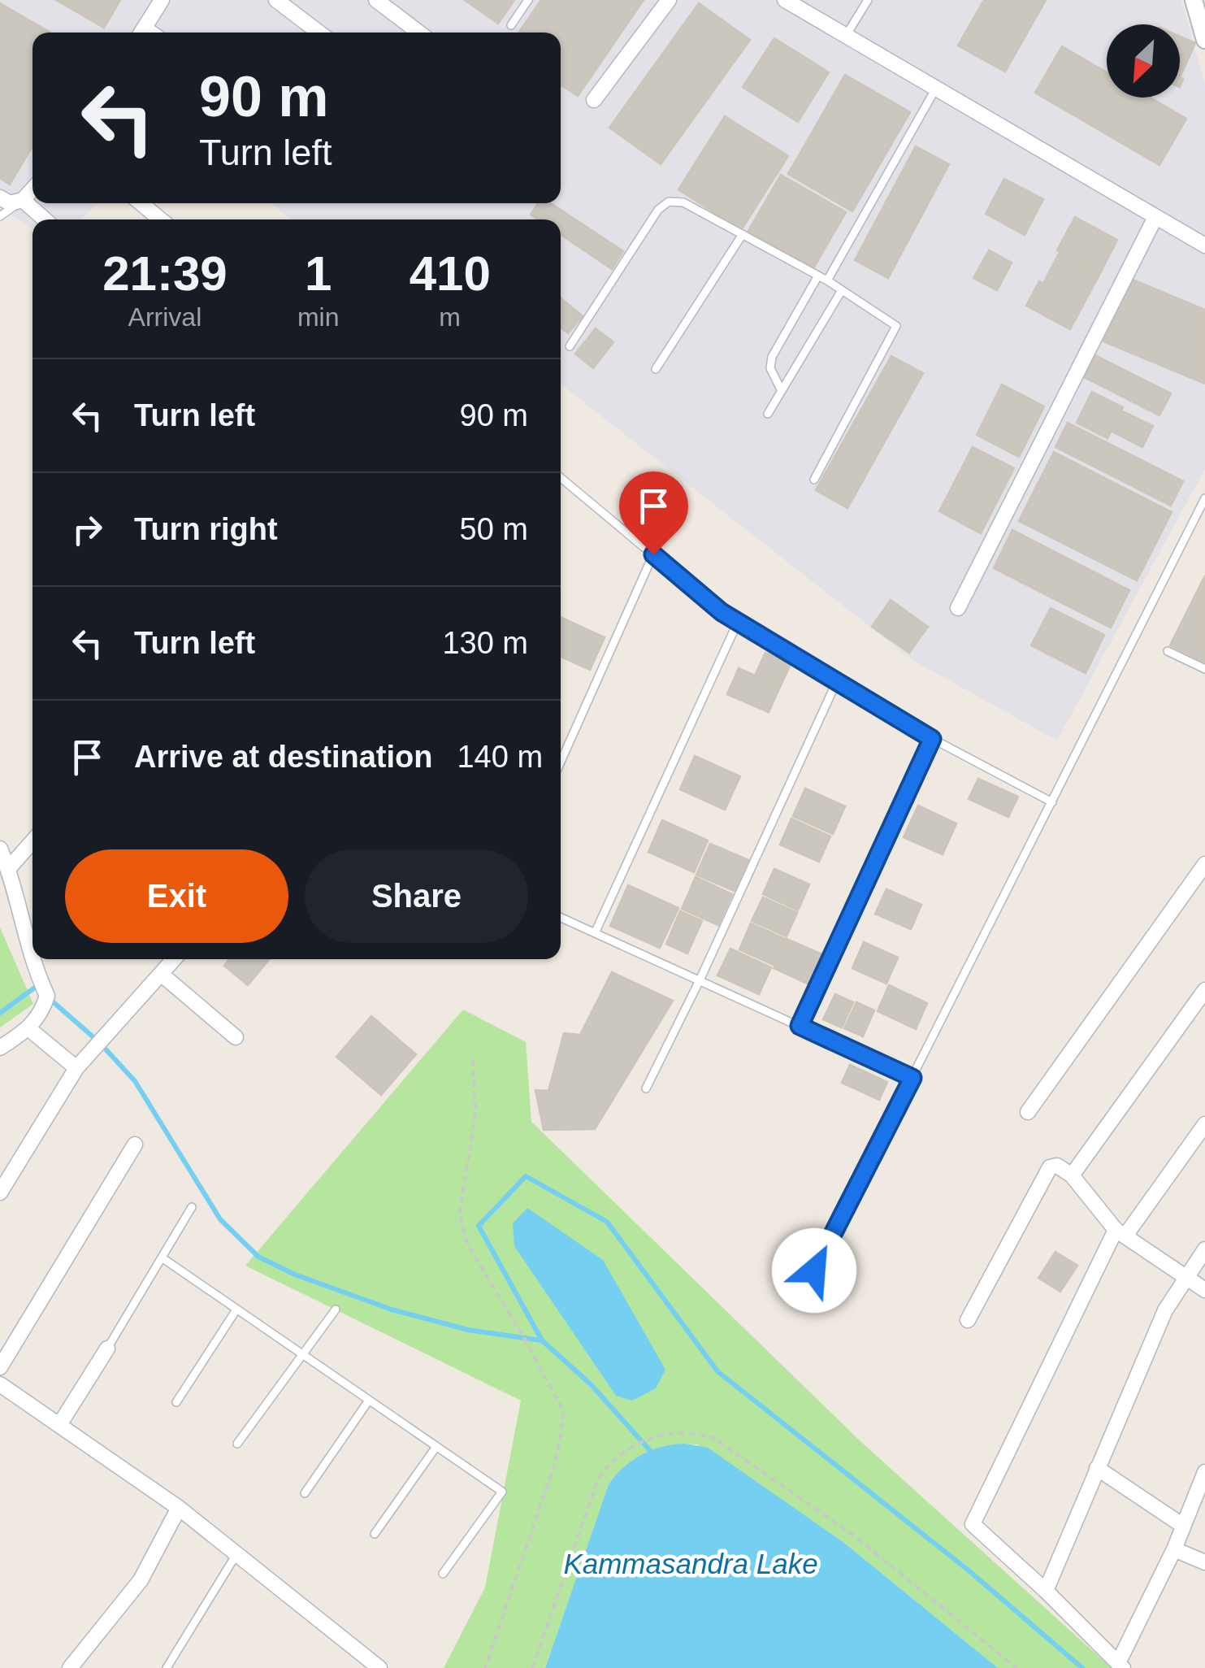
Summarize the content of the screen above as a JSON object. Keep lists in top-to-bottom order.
{
  "water": ["Kammasandra Lake"],
  "north": "bottom left",
  "page": {
    "turn": ["90 m", "Turn left"],
    "eta": [
      "21:39",
      "Arrival",
      "1",
      "min",
      "410",
      "m"
    ],
    "list": [
      {
        "name": "Turn left",
        "value": "90 m"
      },
      {
        "name": "Turn right",
        "value": "50 m"
      },
      {
        "name": "Turn left",
        "value": "130 m"
      },
      {
        "name": "Arrive at destination",
        "value": "140 m"
      }
    ],
    "buttons": ["Exit", "Share"]
  }
}
